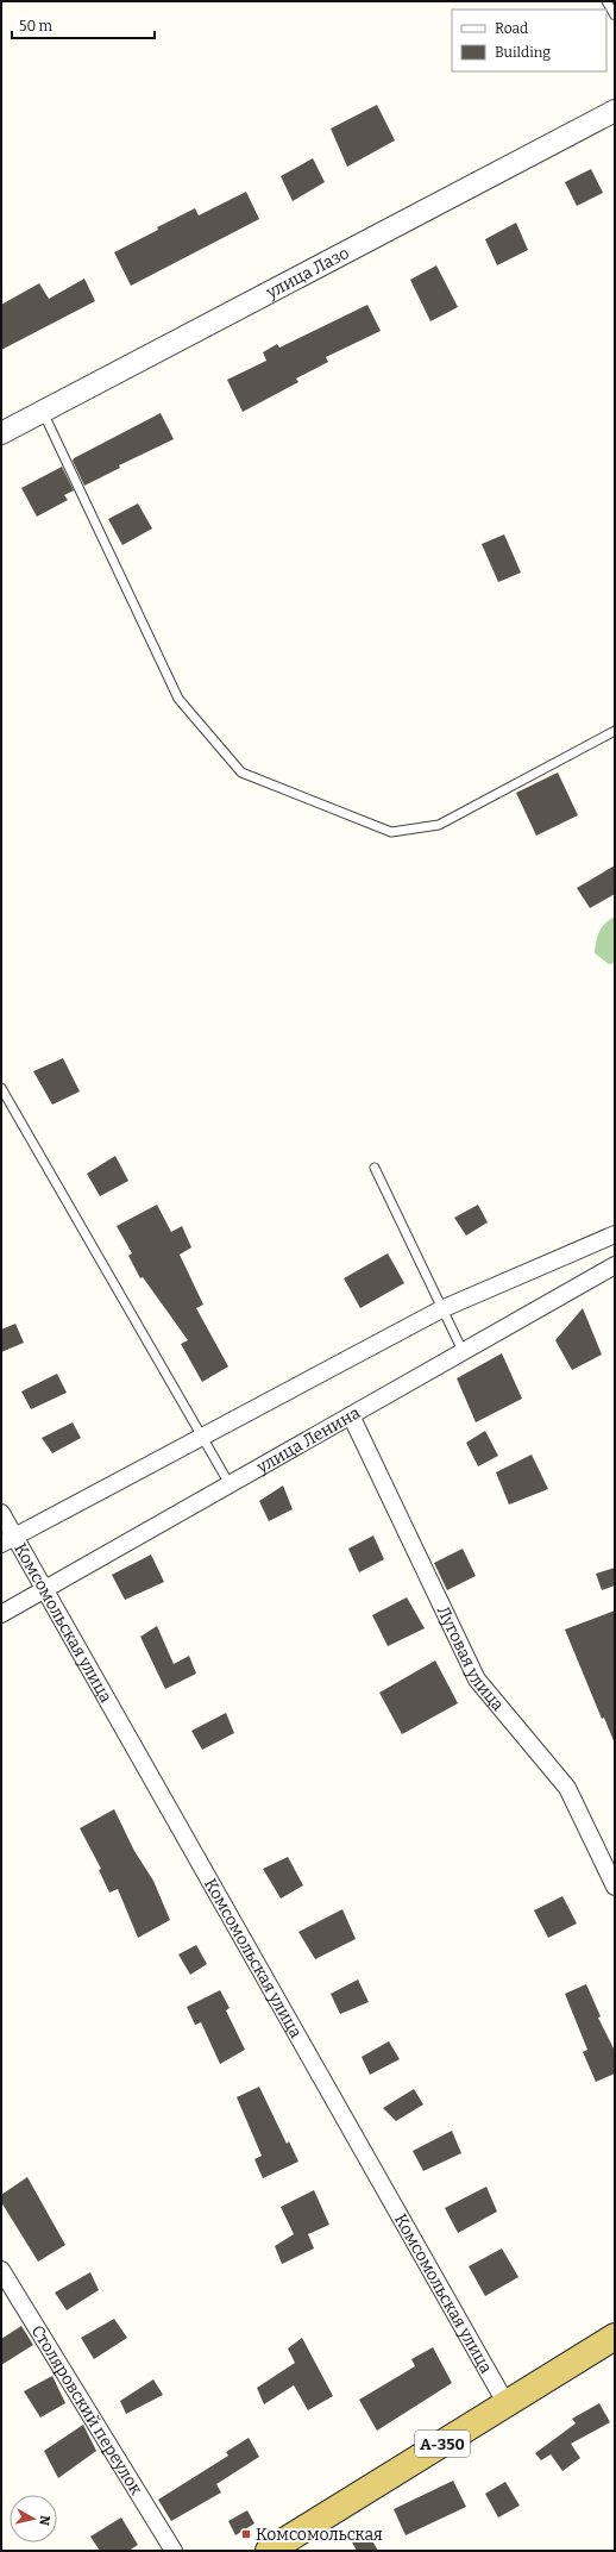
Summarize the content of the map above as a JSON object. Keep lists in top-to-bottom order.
{
  "streets": {
    "highway": ["А-350"],
    "street": [
      "улица Лазо",
      "улица Ленина",
      "Комсомольская улица",
      "Луговая улица",
      "Столяровский переулок"
    ]
  },
  "crossings": [
    ["улица Ленина", "Комсомольская улица"],
    ["улица Ленина", "Луговая улица"],
    ["Комсомольская улица", "А-350"]
  ],
  "places": {
    "transit": ["Комсомольская"]
  },
  "legend": ["Road", "Building"],
  "scale_bar": "50 m",
  "north": "right"
}
